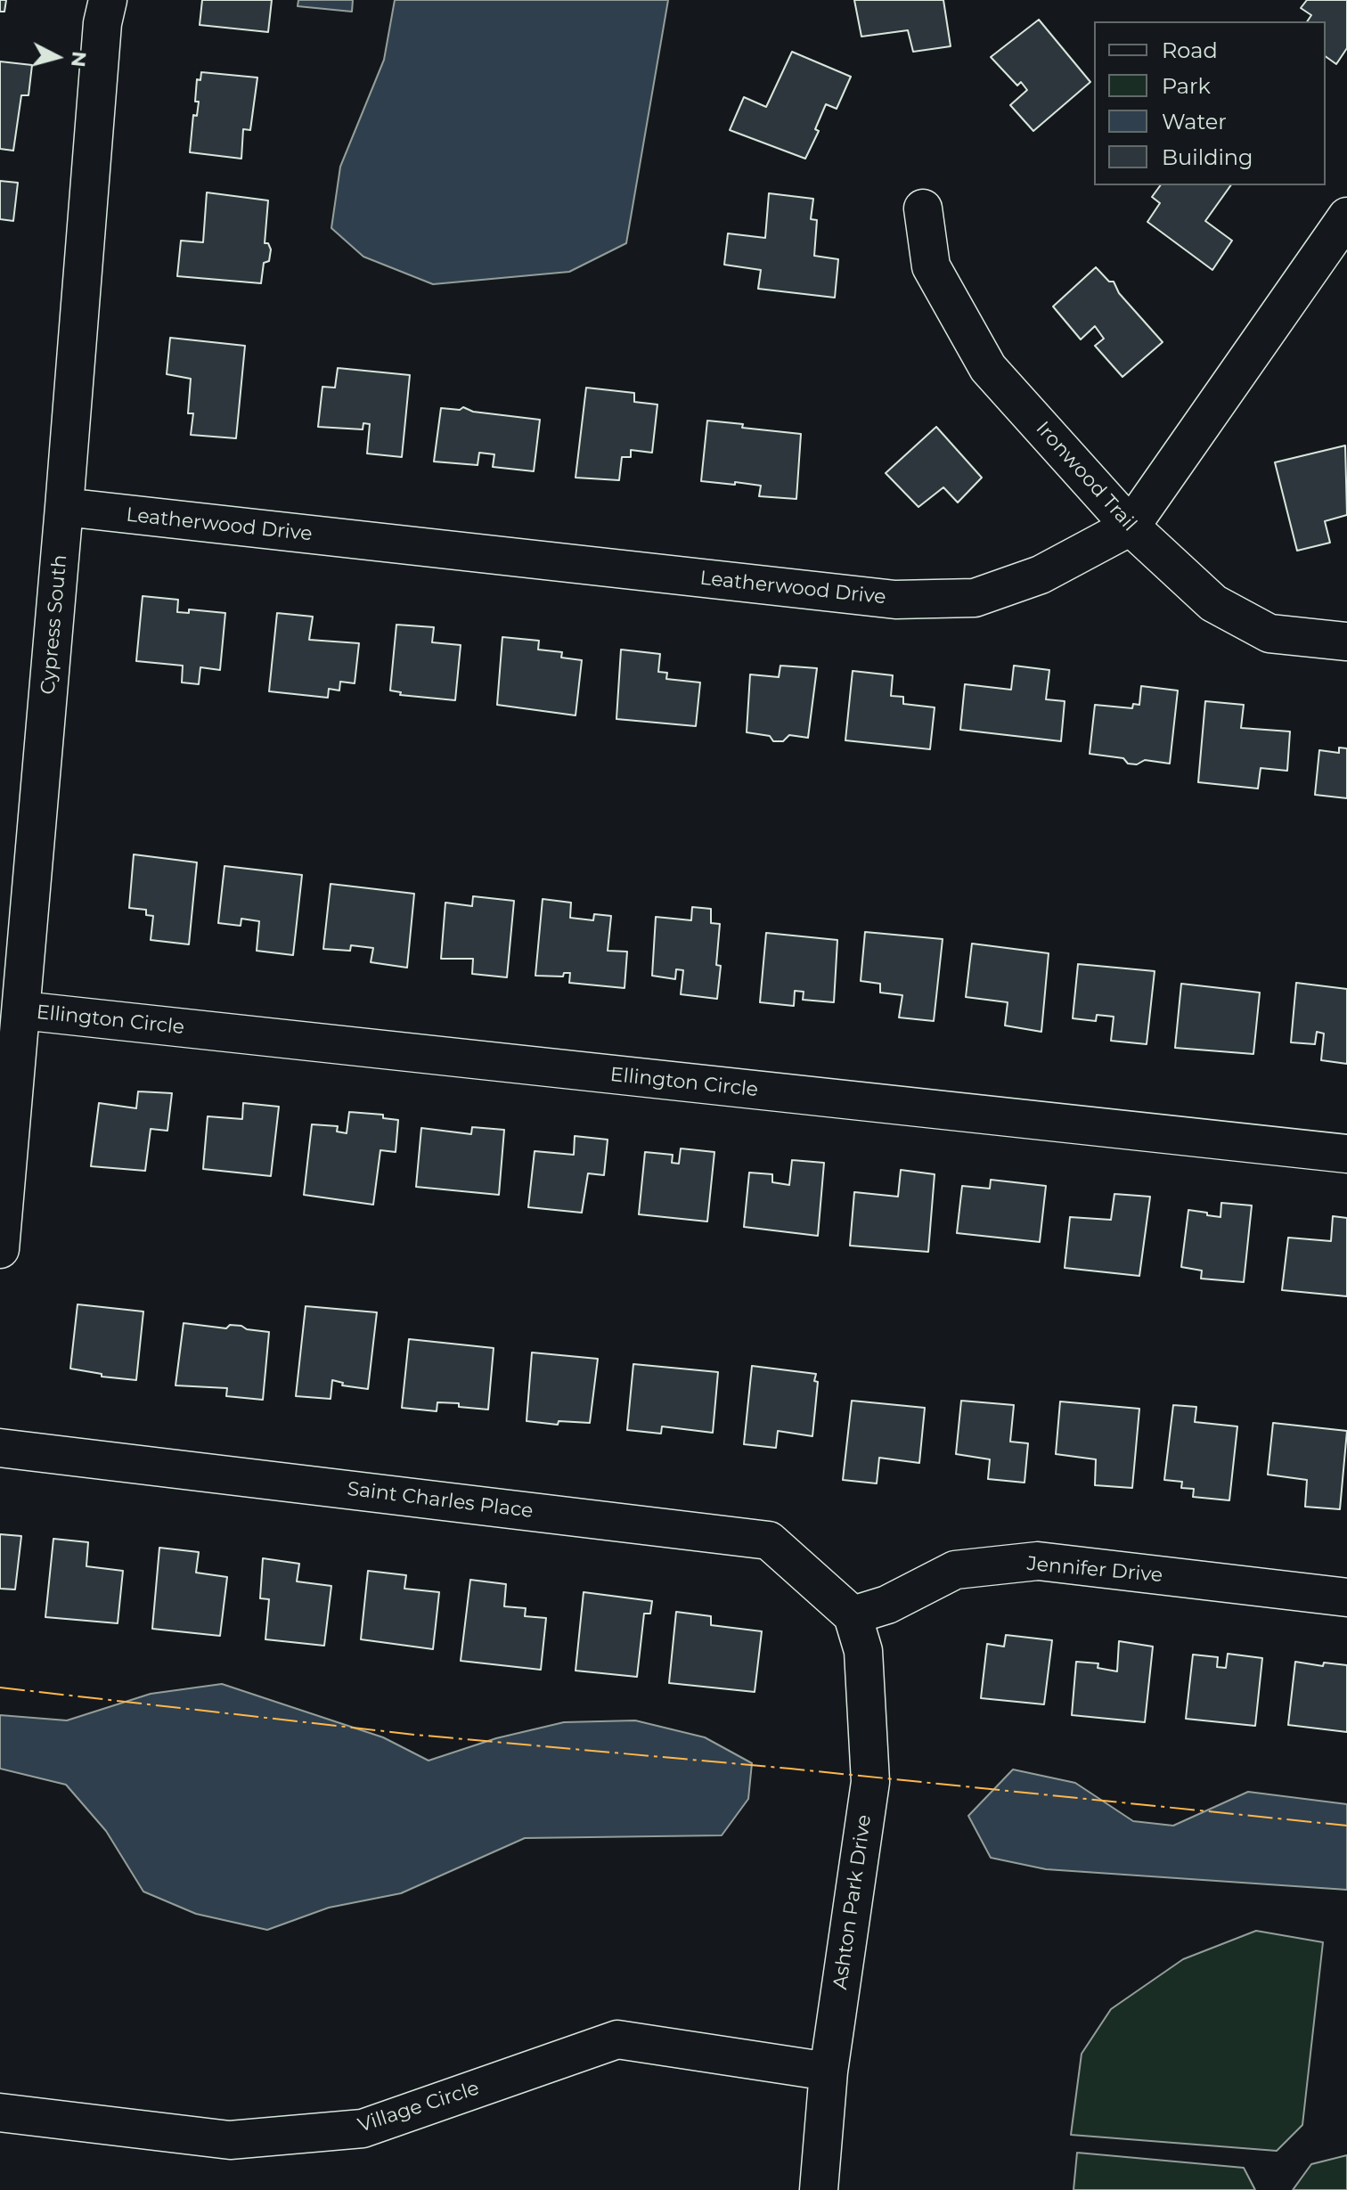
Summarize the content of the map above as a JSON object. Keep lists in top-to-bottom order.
{
  "streets": {
    "street": [
      "Ironwood Trail",
      "Leatherwood Drive",
      "Cypress South",
      "Ellington Circle",
      "Saint Charles Place",
      "Jennifer Drive",
      "Ashton Park Drive",
      "Village Circle"
    ]
  },
  "crossings": [
    ["Ironwood Trail", "Leatherwood Drive"],
    ["Leatherwood Drive", "Cypress South"],
    ["Cypress South", "Ellington Circle"],
    ["Saint Charles Place", "Jennifer Drive"],
    ["Saint Charles Place", "Ashton Park Drive"],
    ["Jennifer Drive", "Ashton Park Drive"],
    ["Ashton Park Drive", "Village Circle"]
  ],
  "legend": [
    "Road",
    "Park",
    "Water",
    "Building"
  ],
  "north": "right"
}
